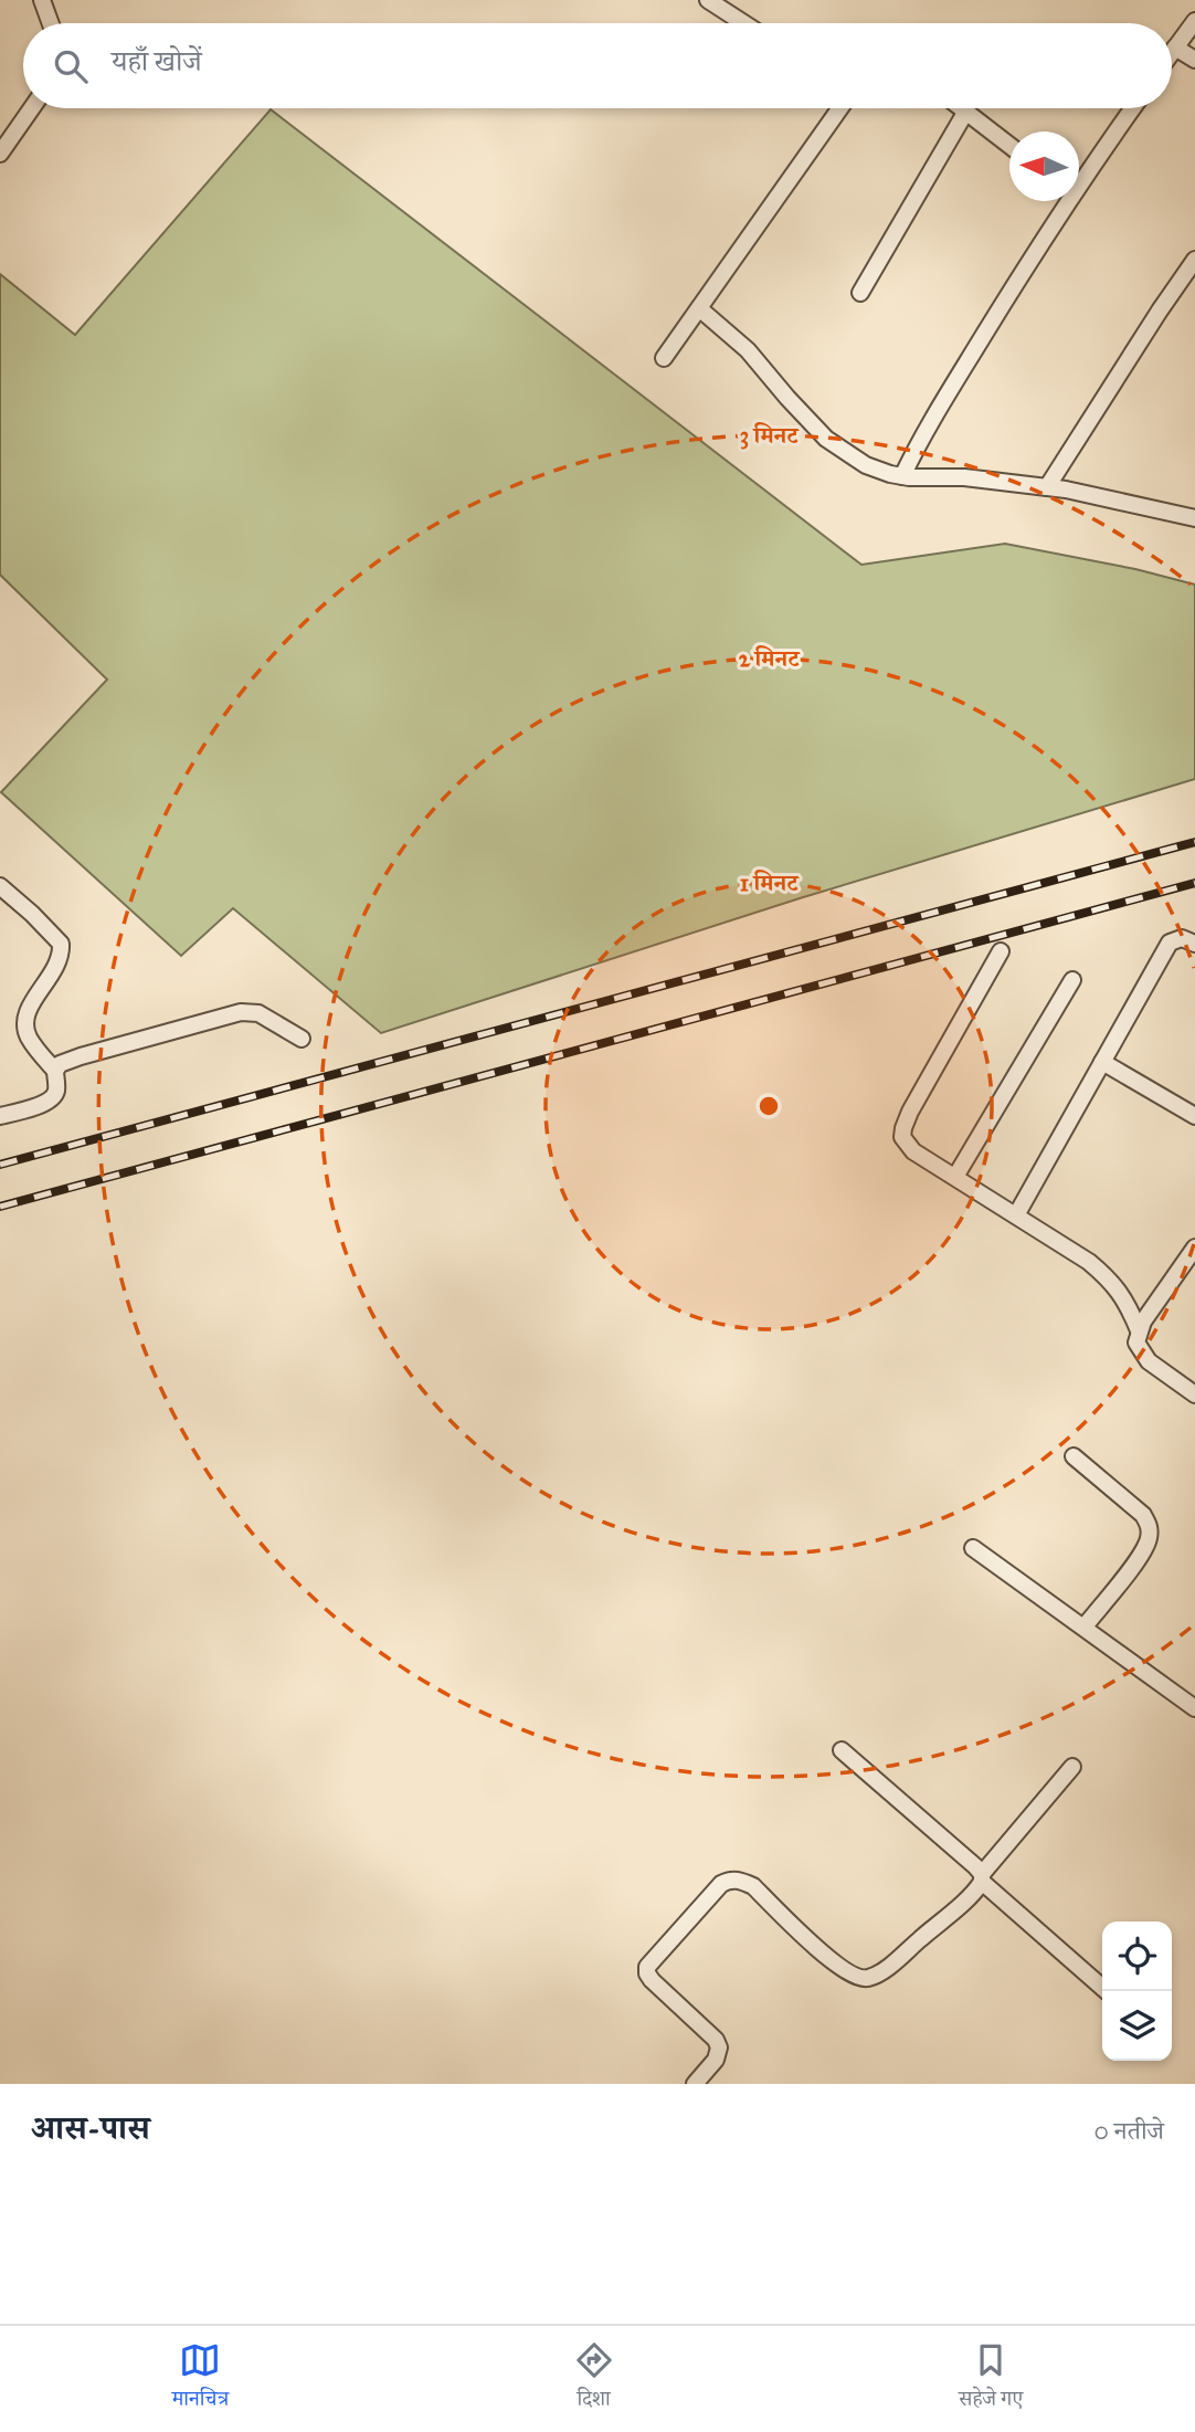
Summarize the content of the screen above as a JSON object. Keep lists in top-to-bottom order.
{
  "north": "left",
  "page": {
    "search": "यहाँ खोजें",
    "heading": ["आस-पास", "0 नतीजे"],
    "nav": ["मानचित्र", "दिशा", "सहेजे गए"]
  },
  "rings": ["3 मिनट", "2 मिनट", "1 मिनट"]
}
